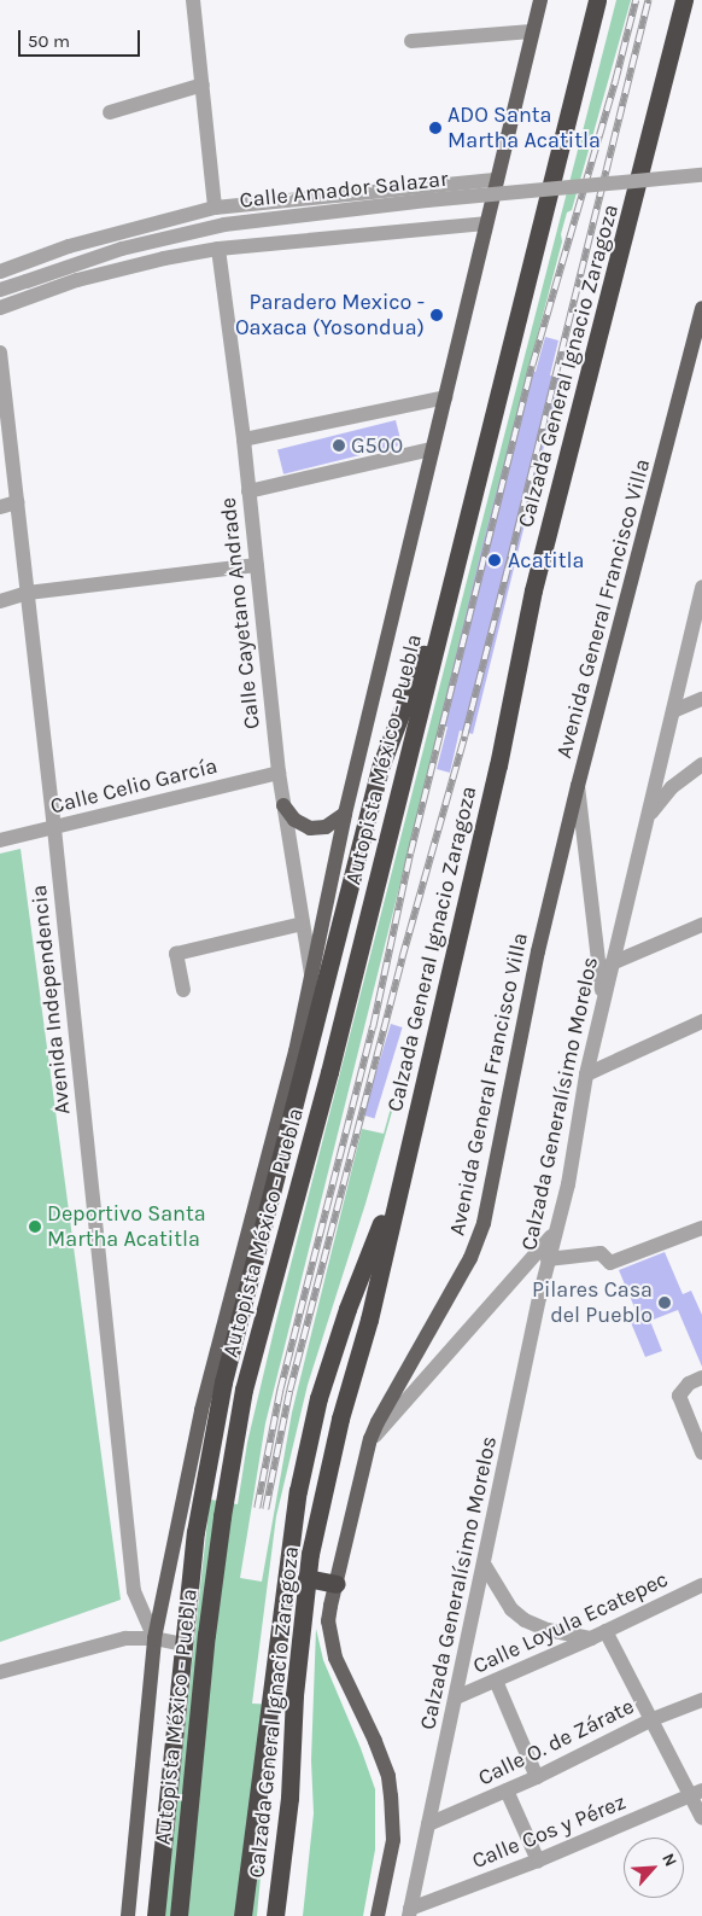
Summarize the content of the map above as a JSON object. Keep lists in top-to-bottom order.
{
  "streets": {
    "highway": ["Calzada General Ignacio Zaragoza", "Autopista México - Puebla"],
    "main road": ["Avenida General Francisco Villa"],
    "street": [
      "Calle Amador Salazar",
      "Calle Cayetano Andrade",
      "Calle Celio García",
      "Avenida Independencia",
      "Calzada Generalísimo Morelos",
      "Calle Loyula Ecatepec",
      "Calle O. de Zárate",
      "Calle Cos y Pérez"
    ]
  },
  "crossings": [
    ["Calle Cayetano Andrade", "Calle Celio García"],
    ["Calle Celio García", "Avenida Independencia"],
    ["Calzada Generalísimo Morelos", "Calle Loyula Ecatepec"],
    ["Calzada Generalísimo Morelos", "Calle O. de Zárate"],
    ["Calzada Generalísimo Morelos", "Calle Cos y Pérez"]
  ],
  "places": [
    "ADO Santa Martha Acatitla",
    "Paradero Mexico - Oaxaca (Yosondua)",
    "G500",
    "Acatitla",
    "Deportivo Santa Martha Acatitla",
    "Pilares Casa del Pueblo"
  ],
  "scale_bar": "50 m",
  "north": "top right"
}
